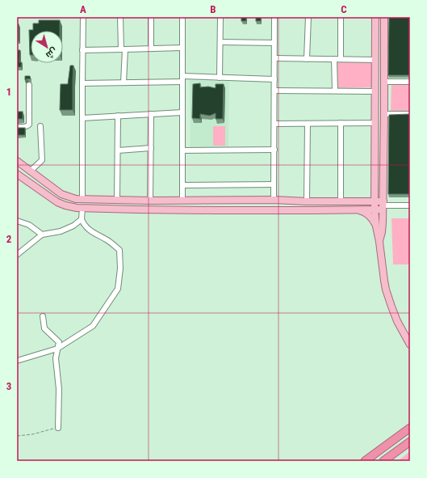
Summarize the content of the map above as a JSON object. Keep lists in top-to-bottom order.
{
  "north": "bottom right",
  "grid": {
    "columns": ["A", "B", "C"],
    "rows": ["1", "2", "3"]
  }
}
